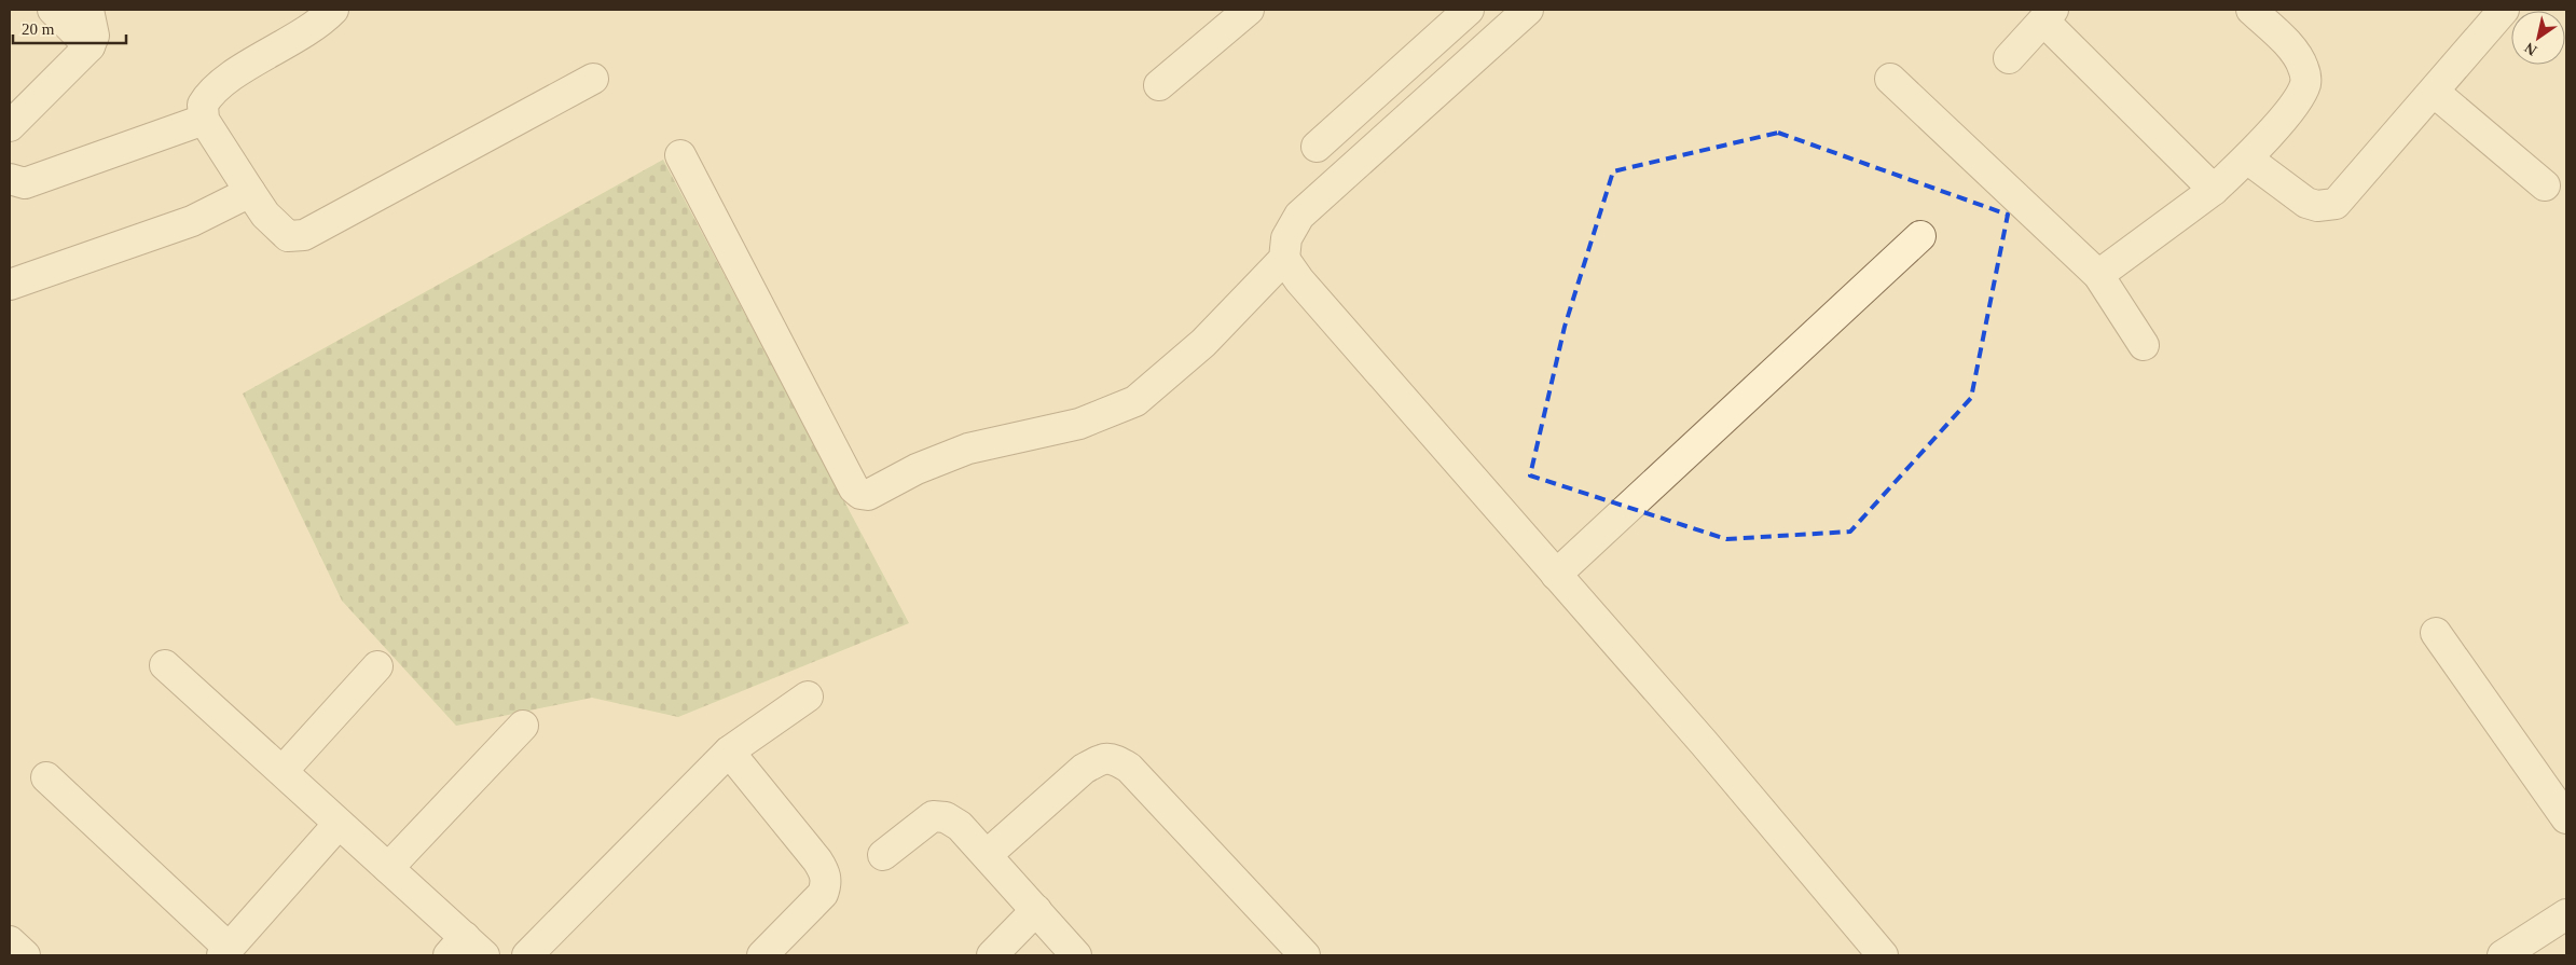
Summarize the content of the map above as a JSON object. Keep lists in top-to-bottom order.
{
  "scale_bar": "20 m",
  "north": "bottom left"
}
